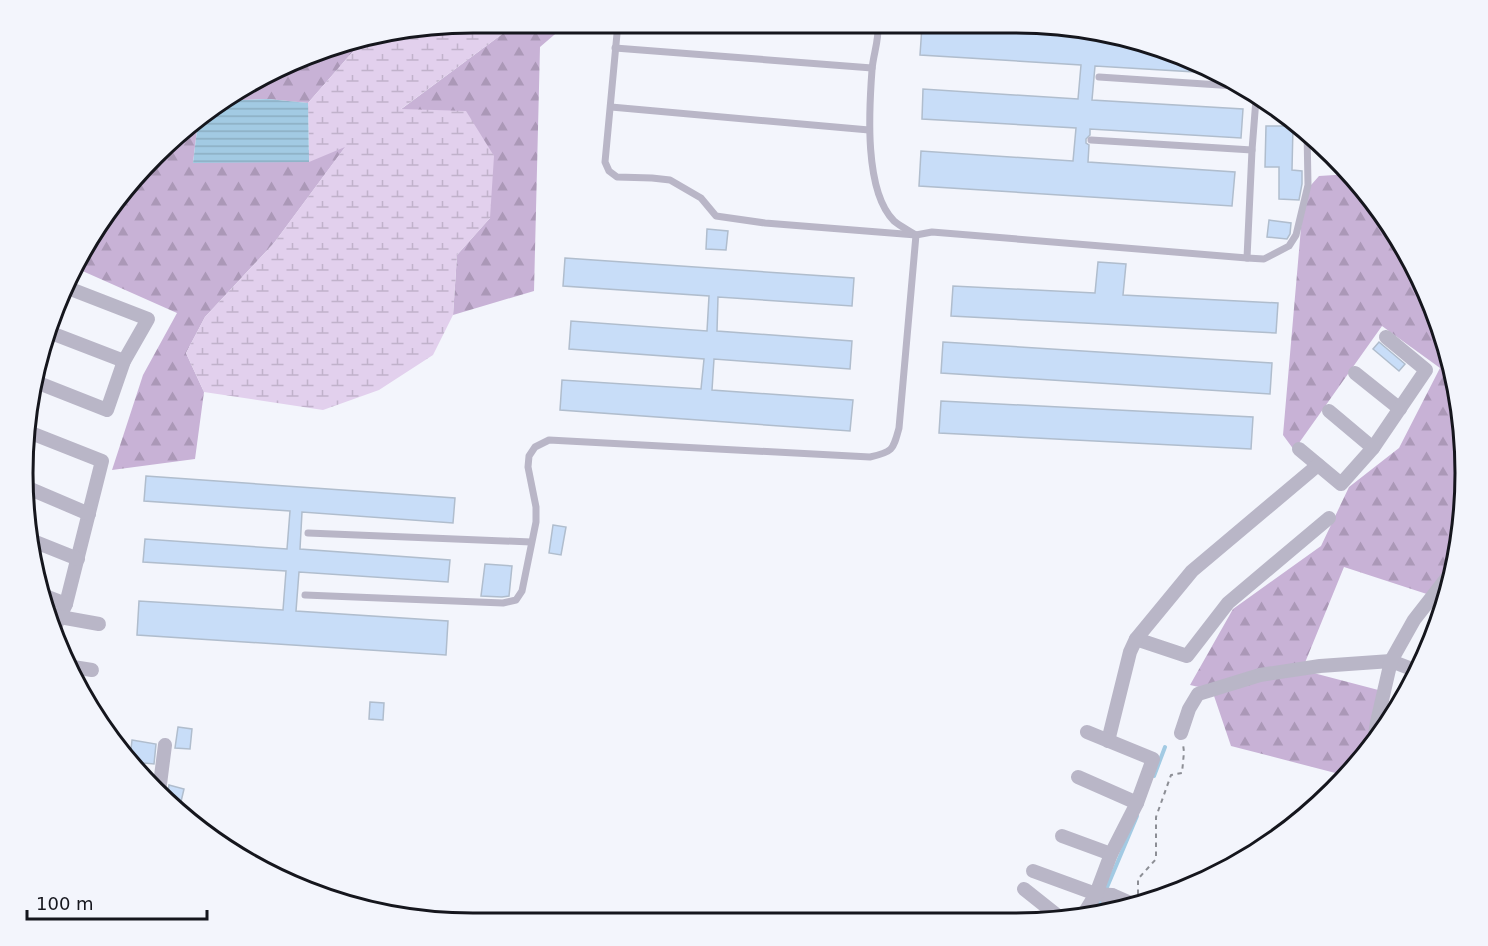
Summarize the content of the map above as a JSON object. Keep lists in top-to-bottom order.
{
  "scale_bar": "100 m"
}
